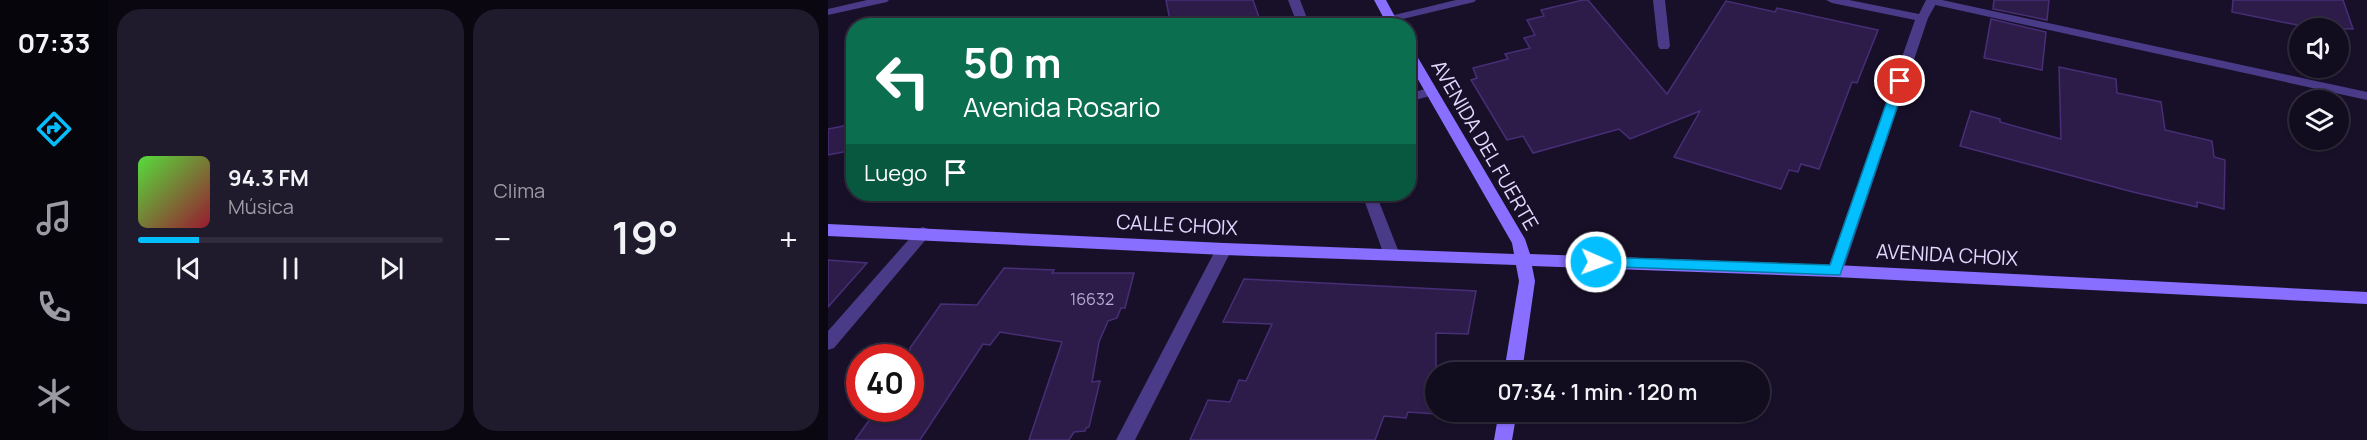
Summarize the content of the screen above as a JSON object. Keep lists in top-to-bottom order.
{
  "streets": {
    "street": ["AVENIDA DEL FUERTE", "CALLE CHOIX", "AVENIDA CHOIX"]
  },
  "crossings": [
    ["AVENIDA DEL FUERTE", "CALLE CHOIX"],
    ["AVENIDA DEL FUERTE", "AVENIDA CHOIX"],
    ["CALLE CHOIX", "AVENIDA CHOIX"]
  ],
  "house_numbers": ["16632"],
  "page": {
    "tabs": "07:33",
    "tile": "Clima",
    "turn": ["50 m", "Avenida Rosario"],
    "then": "Luego",
    "song": ["94.3 FM", "Música"],
    "heat": ["−", "19°", "+"],
    "limit": "40",
    "trip": "07:34 · 1 min · 120 m"
  }
}
